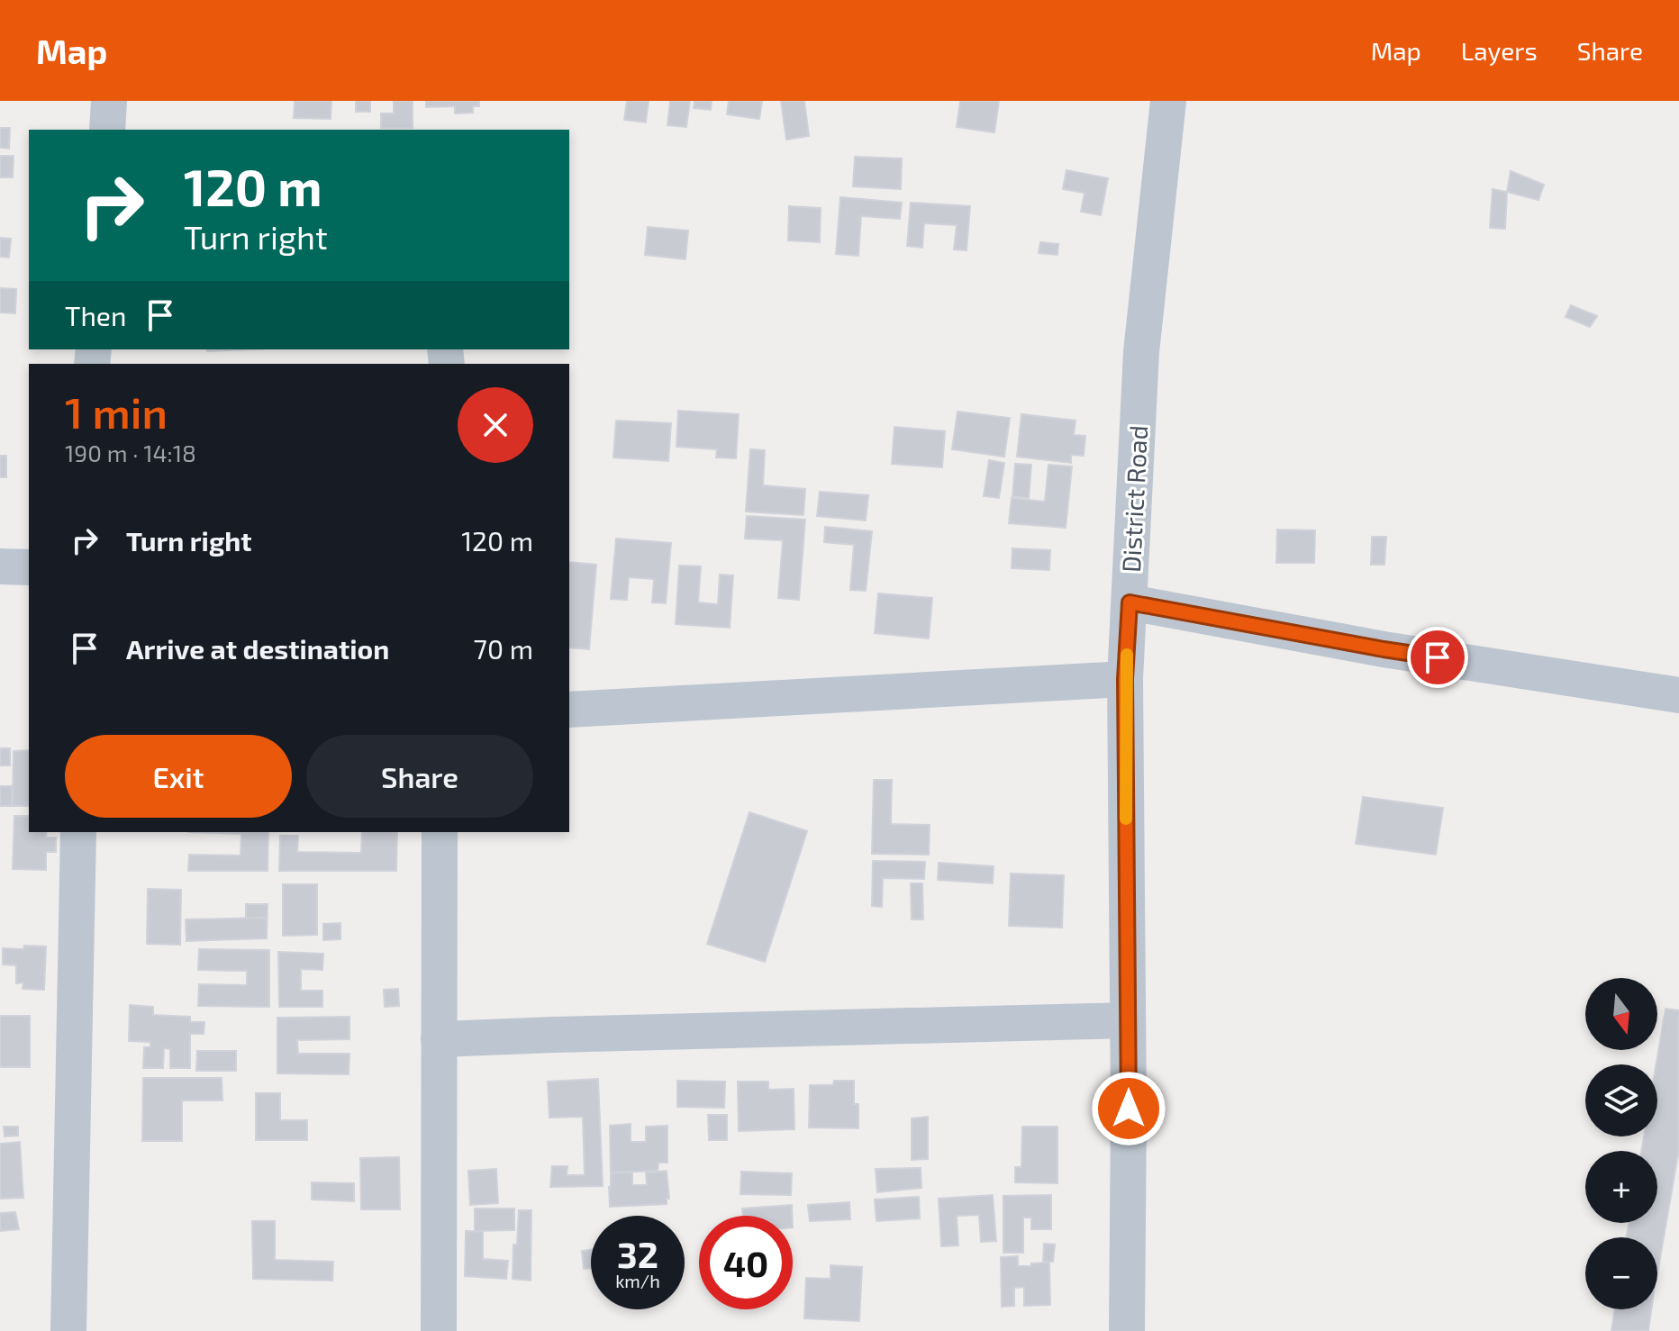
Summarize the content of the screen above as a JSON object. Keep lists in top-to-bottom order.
{
  "streets": {
    "street": ["District Road"]
  },
  "north": "bottom",
  "page": {
    "header": "Map",
    "nav": ["Map", "Layers", "Share"],
    "turn": ["120 m", "Turn right"],
    "then": "Then",
    "heading": ["1 min", "190 m · 14:18"],
    "list": [
      {
        "name": "Turn right",
        "value": "120 m"
      },
      {
        "name": "Arrive at destination",
        "value": "70 m"
      }
    ],
    "buttons": ["Exit", "Share"],
    "map_buttons": ["+", "−"],
    "speed": "32 km/h",
    "limit": "40"
  }
}
